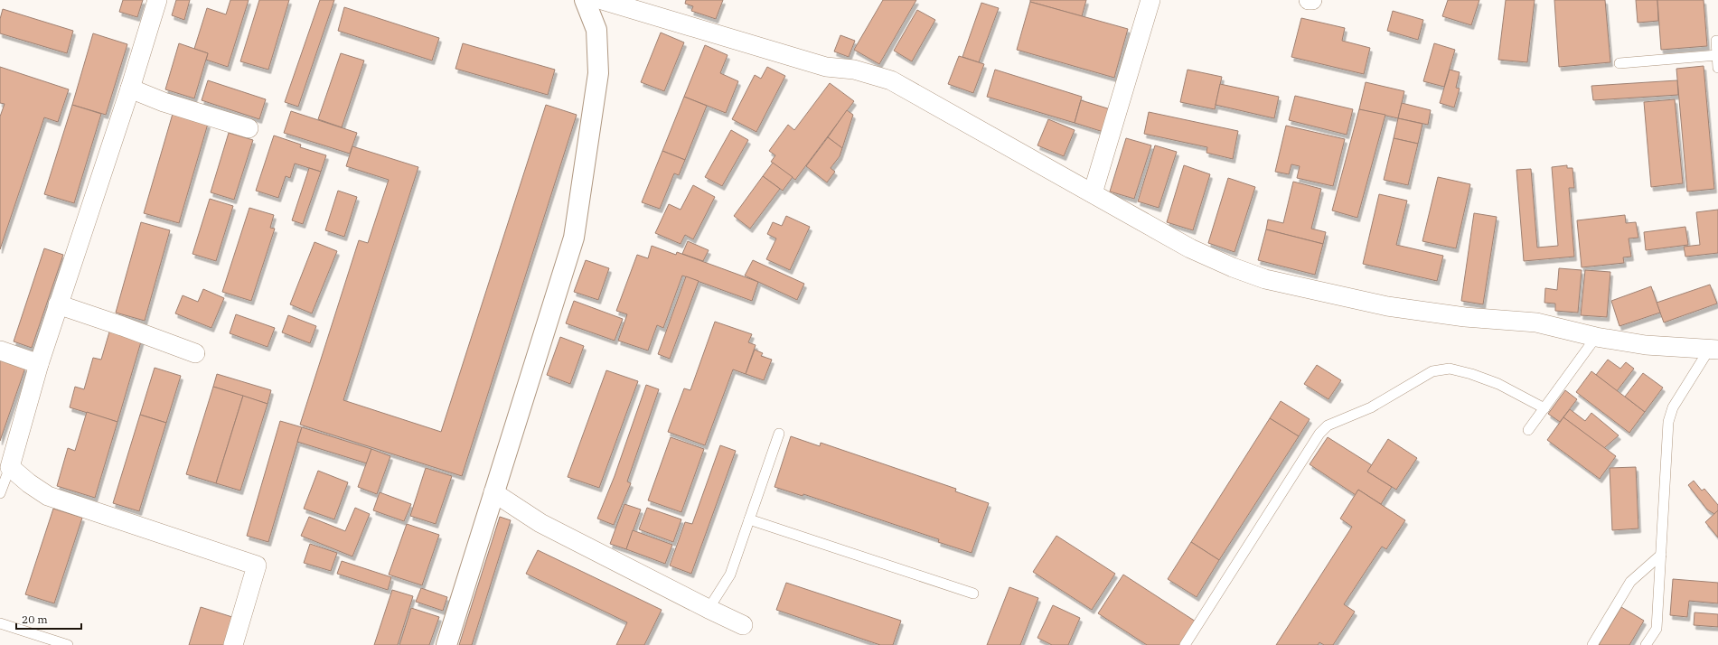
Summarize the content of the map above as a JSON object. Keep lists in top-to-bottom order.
{
  "scale_bar": "20 m"
}
